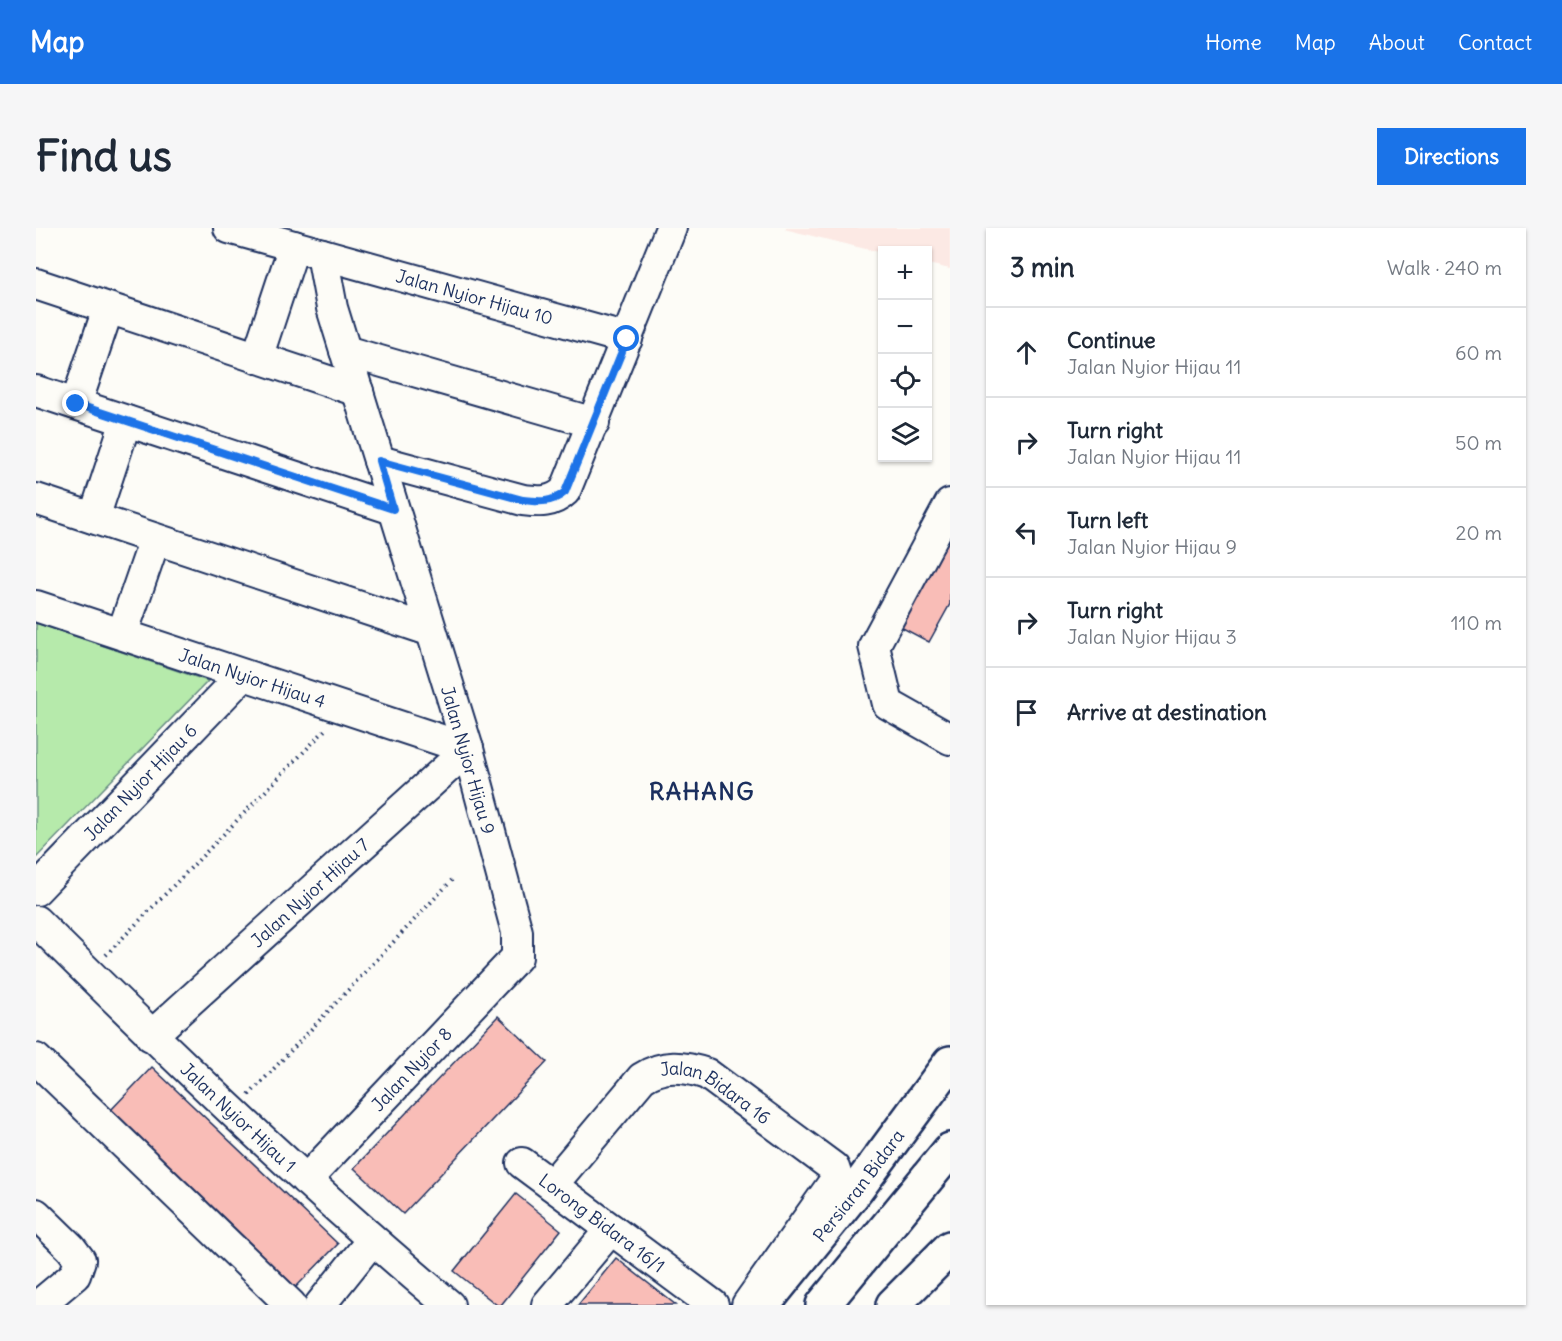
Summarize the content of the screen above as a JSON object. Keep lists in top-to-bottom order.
{
  "streets": {
    "main road": ["Persiaran Bidara"],
    "street": [
      "Jalan Nyior Hijau 10",
      "Jalan Nyior Hijau 4",
      "Jalan Nyior Hijau 9",
      "Jalan Nyior Hijau 6",
      "Jalan Nyior Hijau 7",
      "Jalan Nyior 8",
      "Jalan Bidara 16",
      "Jalan Nyior Hijau 1",
      "Lorong Bidara 16/1"
    ]
  },
  "crossings": [
    ["Jalan Nyior Hijau 10", "Jalan Nyior Hijau 9"],
    ["Jalan Nyior Hijau 4", "Jalan Nyior Hijau 9"],
    ["Jalan Nyior Hijau 4", "Jalan Nyior Hijau 6"],
    ["Jalan Nyior Hijau 4", "Jalan Nyior Hijau 7"],
    ["Jalan Nyior Hijau 9", "Jalan Nyior Hijau 7"],
    ["Jalan Nyior Hijau 9", "Jalan Nyior 8"],
    ["Jalan Nyior Hijau 7", "Jalan Nyior Hijau 1"],
    ["Jalan Nyior 8", "Jalan Nyior Hijau 1"],
    ["Jalan Bidara 16", "Lorong Bidara 16/1"]
  ],
  "districts": ["RAHANG"],
  "page": {
    "header": "Map",
    "nav": [
      "Home",
      "Map",
      "About",
      "Contact"
    ],
    "buttons": "Directions",
    "title": "Find us",
    "heading": ["3 min", "Walk · 240 m"],
    "map_buttons": ["+", "−"],
    "list": [
      ["Continue", "Jalan Nyior Hijau 11", "60 m"],
      ["Turn right", "Jalan Nyior Hijau 11", "50 m"],
      ["Turn left", "Jalan Nyior Hijau 9", "20 m"],
      ["Turn right", "Jalan Nyior Hijau 3", "110 m"],
      "Arrive at destination"
    ]
  }
}
